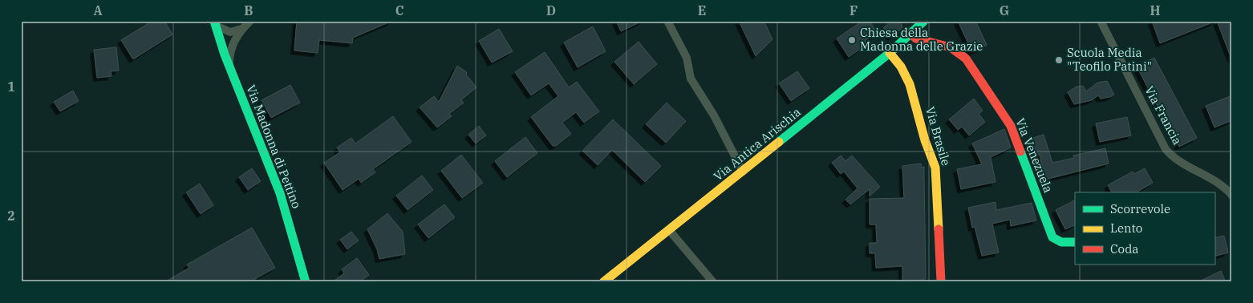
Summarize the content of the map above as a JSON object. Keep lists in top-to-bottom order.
{
  "streets": {
    "street": [
      "Via Francia",
      "Via Brasile",
      "Via Antica Arischia",
      "Via Madonna di Pettino",
      "Via Venezuela"
    ]
  },
  "crossings": [
    ["Via Brasile", "Via Antica Arischia"],
    ["Via Antica Arischia", "Via Venezuela"]
  ],
  "places": ["Chiesa della Madonna delle Grazie", "Scuola Media \"Teofilo Patini\""],
  "legend": ["Scorrevole", "Lento", "Coda"],
  "grid": {
    "columns": [
      "A",
      "B",
      "C",
      "D",
      "E",
      "F",
      "G",
      "H"
    ],
    "rows": ["1", "2"]
  }
}
